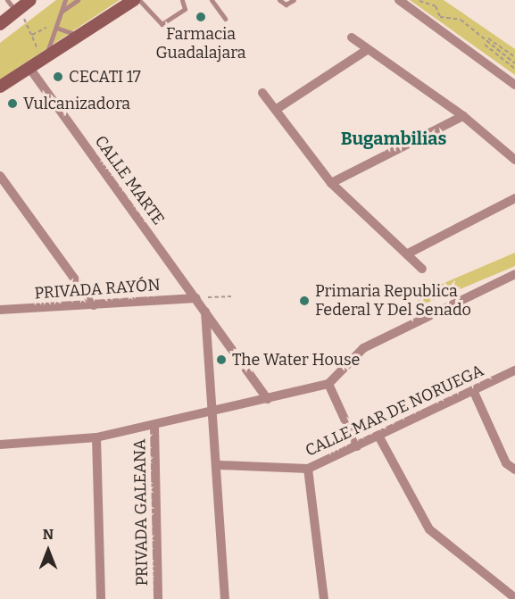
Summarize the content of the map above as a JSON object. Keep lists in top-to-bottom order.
{
  "streets": {
    "street": [
      "CALLE MARTE",
      "PRIVADA RAYÓN",
      "CALLE MAR DE NORUEGA",
      "PRIVADA GALEANA"
    ]
  },
  "crossings": [
    ["CALLE MARTE", "PRIVADA RAYÓN"],
    ["CALLE MARTE", "CALLE MAR DE NORUEGA"]
  ],
  "districts": ["Bugambilias"],
  "places": [
    "Farmacia Guadalajara",
    "CECATI 17",
    "Vulcanizadora",
    "Primaria Republica Federal Y Del Senado",
    "The Water House"
  ],
  "north": "top"
}
